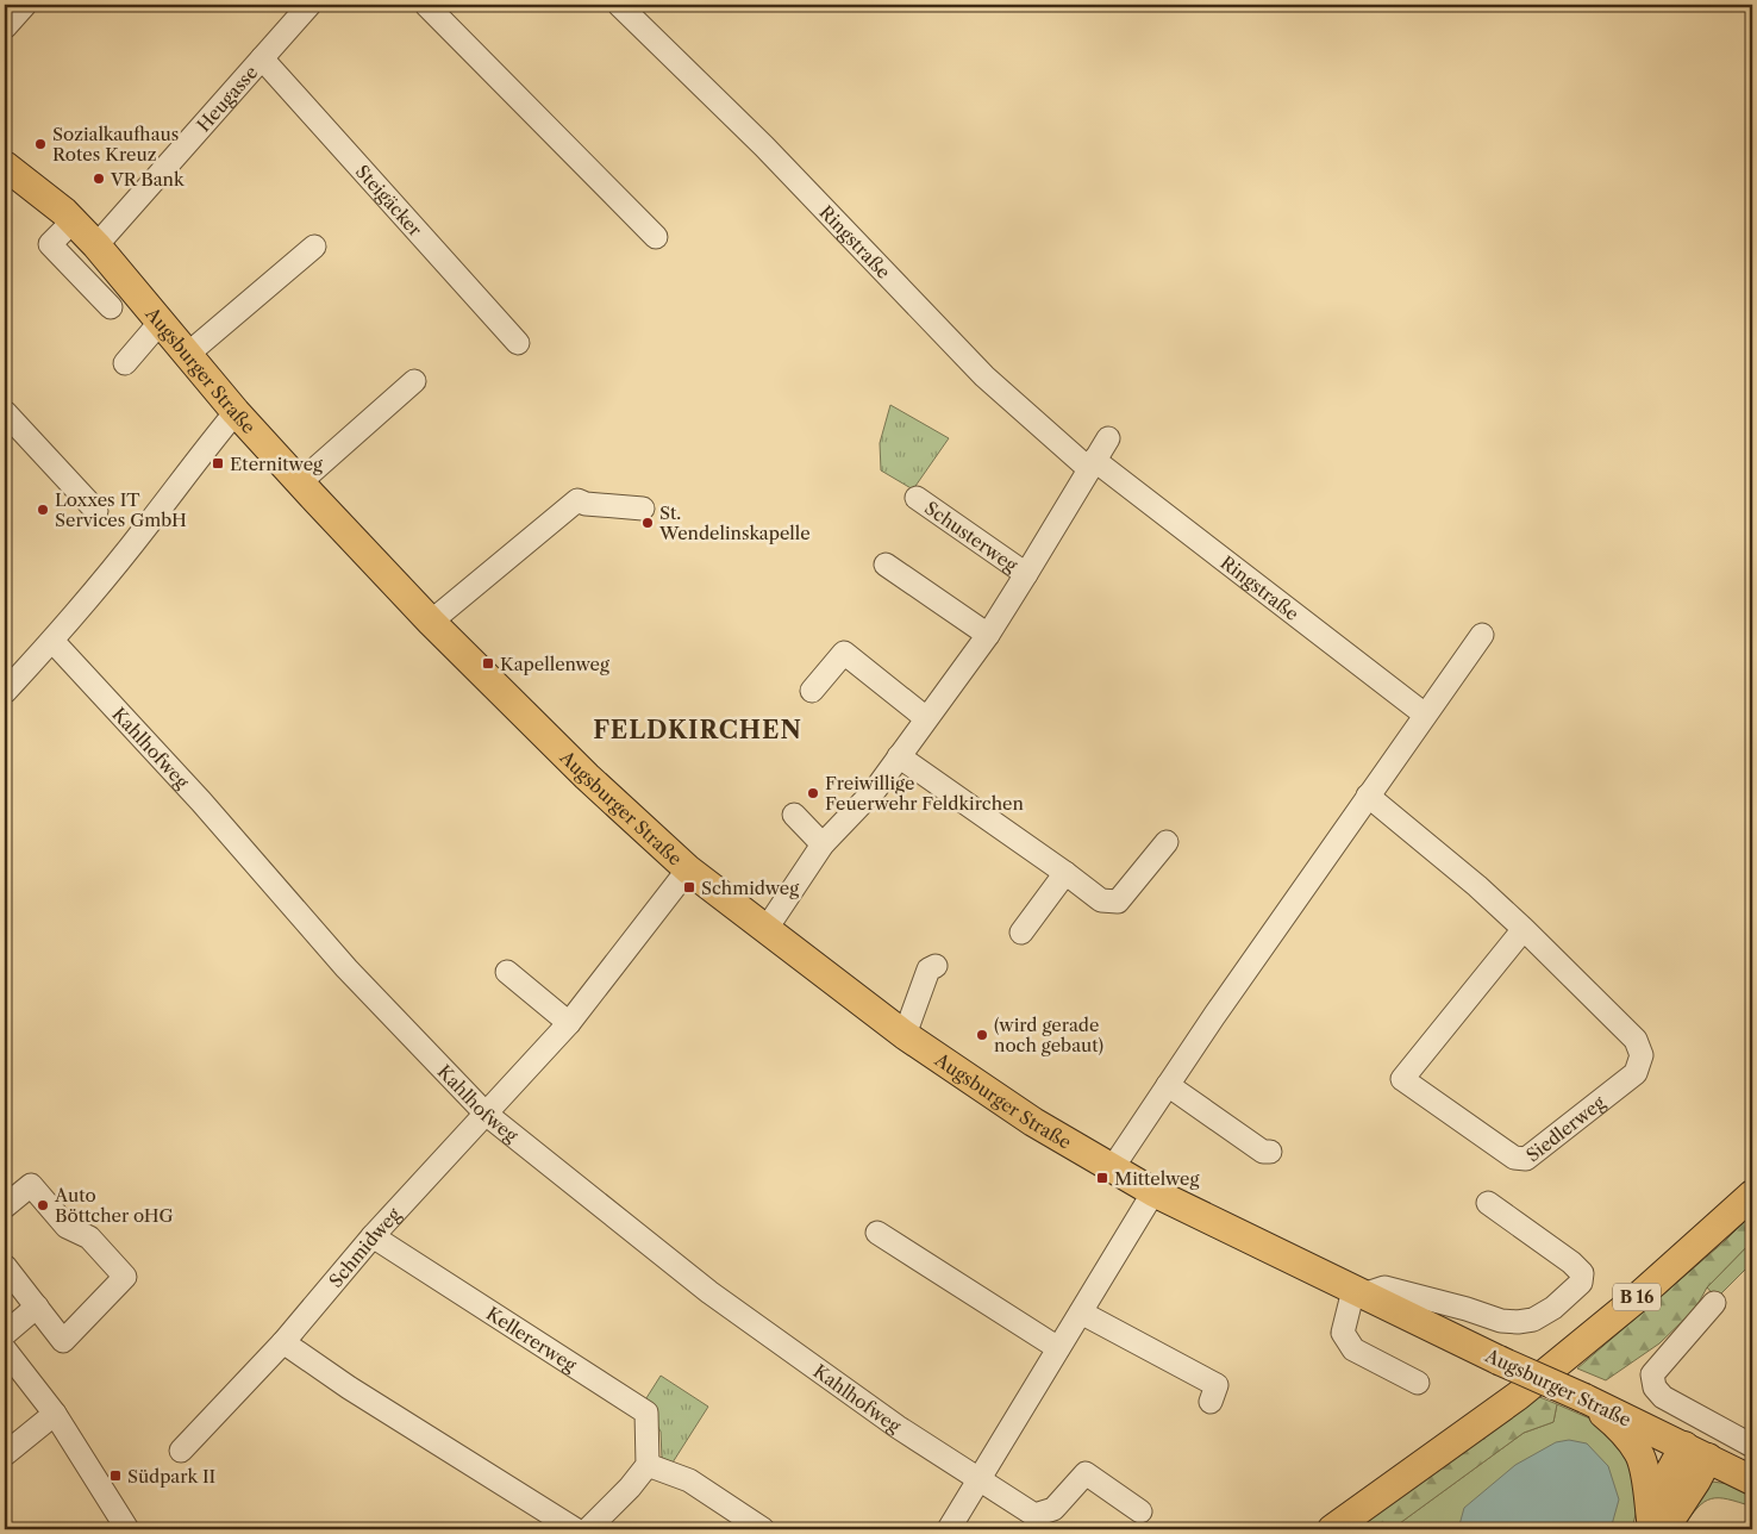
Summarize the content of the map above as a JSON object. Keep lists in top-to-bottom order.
{
  "streets": {
    "main road": ["Augsburger Straße", "B 16"],
    "street": [
      "Heugasse",
      "Steigäcker",
      "Ringstraße",
      "Schusterweg",
      "Kahlhofweg",
      "Siedlerweg",
      "Schmidweg",
      "Kellererweg"
    ]
  },
  "crossings": [
    ["Heugasse", "Steigäcker"],
    ["Heugasse", "Augsburger Straße"],
    ["Ringstraße", "Schusterweg"],
    ["Augsburger Straße", "Schusterweg"],
    ["Augsburger Straße", "Schmidweg"],
    ["Kahlhofweg", "Schmidweg"],
    ["Schmidweg", "Kellererweg"]
  ],
  "districts": ["FELDKIRCHEN"],
  "places": {
    "other": [
      "Sozialkaufhaus Rotes Kreuz",
      "VR Bank",
      "Loxxes IT Services GmbH",
      "St. Wendelinskapelle",
      "Freiwillige Feuerwehr Feldkirchen",
      "(wird gerade noch gebaut)",
      "Auto Böttcher oHG"
    ],
    "transit": [
      "Eternitweg",
      "Kapellenweg",
      "Schmidweg",
      "Mittelweg",
      "Südpark II"
    ]
  }
}
